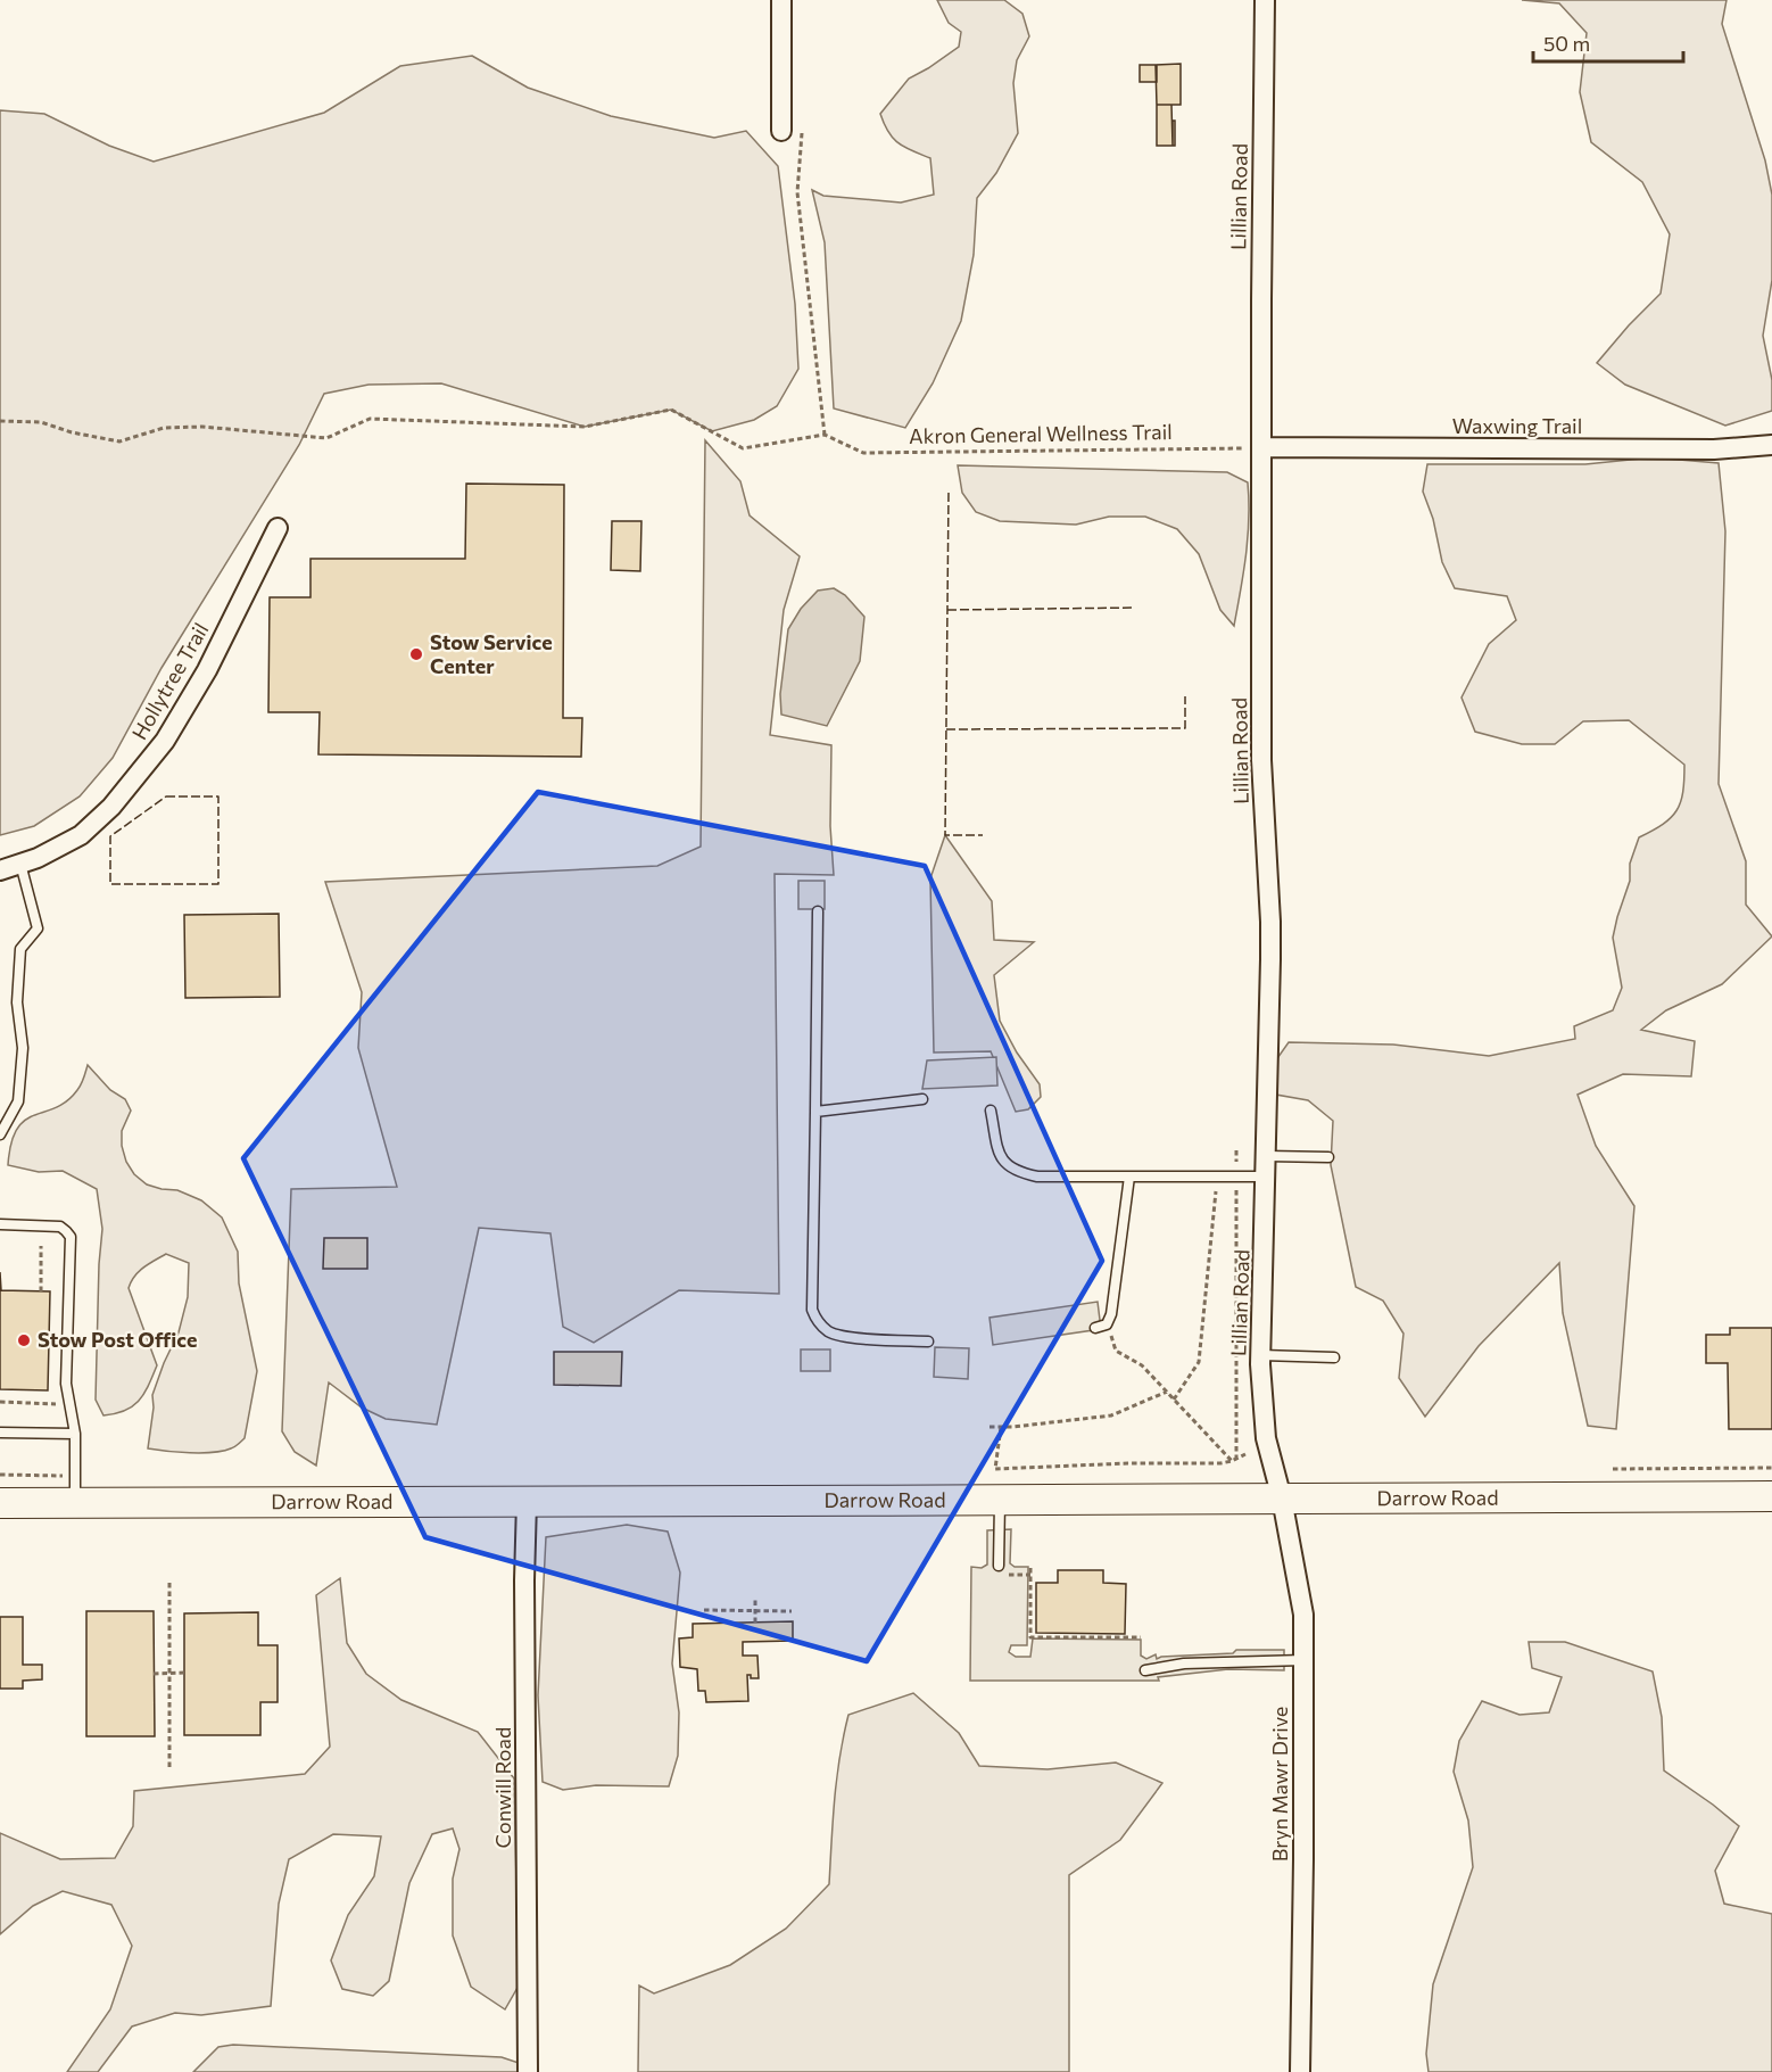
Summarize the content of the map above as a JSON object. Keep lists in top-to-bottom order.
{
  "streets": {
    "main road": ["Darrow Road"],
    "street": [
      "Lillian Road",
      "Waxwing Trail",
      "Hollytree Trail",
      "Bryn Mawr Drive",
      "Conwill Road"
    ],
    "path": ["Akron General Wellness Trail"]
  },
  "crossings": [
    ["Lillian Road", "Waxwing Trail"],
    ["Lillian Road", "Akron General Wellness Trail"],
    ["Lillian Road", "Darrow Road"],
    ["Lillian Road", "Bryn Mawr Drive"],
    ["Waxwing Trail", "Akron General Wellness Trail"],
    ["Darrow Road", "Bryn Mawr Drive"],
    ["Darrow Road", "Conwill Road"]
  ],
  "places": ["Stow Service Center", "Stow Post Office"],
  "scale_bar": "50 m"
}
